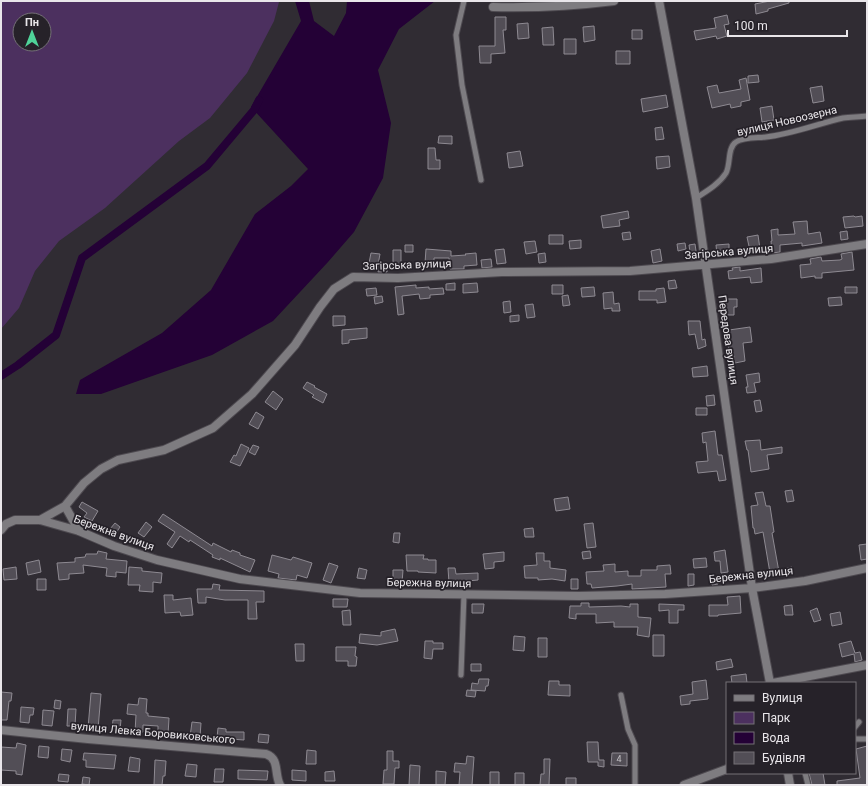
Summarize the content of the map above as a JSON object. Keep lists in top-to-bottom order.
{
  "streets": {
    "street": [
      "Загірська вулиця",
      "Передова вулиця",
      "Бережна вулиця",
      "вулиця Левка Боровиковського"
    ],
    "lane": ["вулиця Новоозерна"]
  },
  "crossings": [
    ["вулиця Новоозерна", "Передова вулиця"],
    ["Загірська вулиця", "Передова вулиця"],
    ["Загірська вулиця", "Бережна вулиця"],
    ["Передова вулиця", "Бережна вулиця"]
  ],
  "house_numbers": ["4"],
  "legend": [
    "Вулиця",
    "Парк",
    "Вода",
    "Будівля"
  ],
  "scale_bar": "100 m",
  "north": "top"
}
